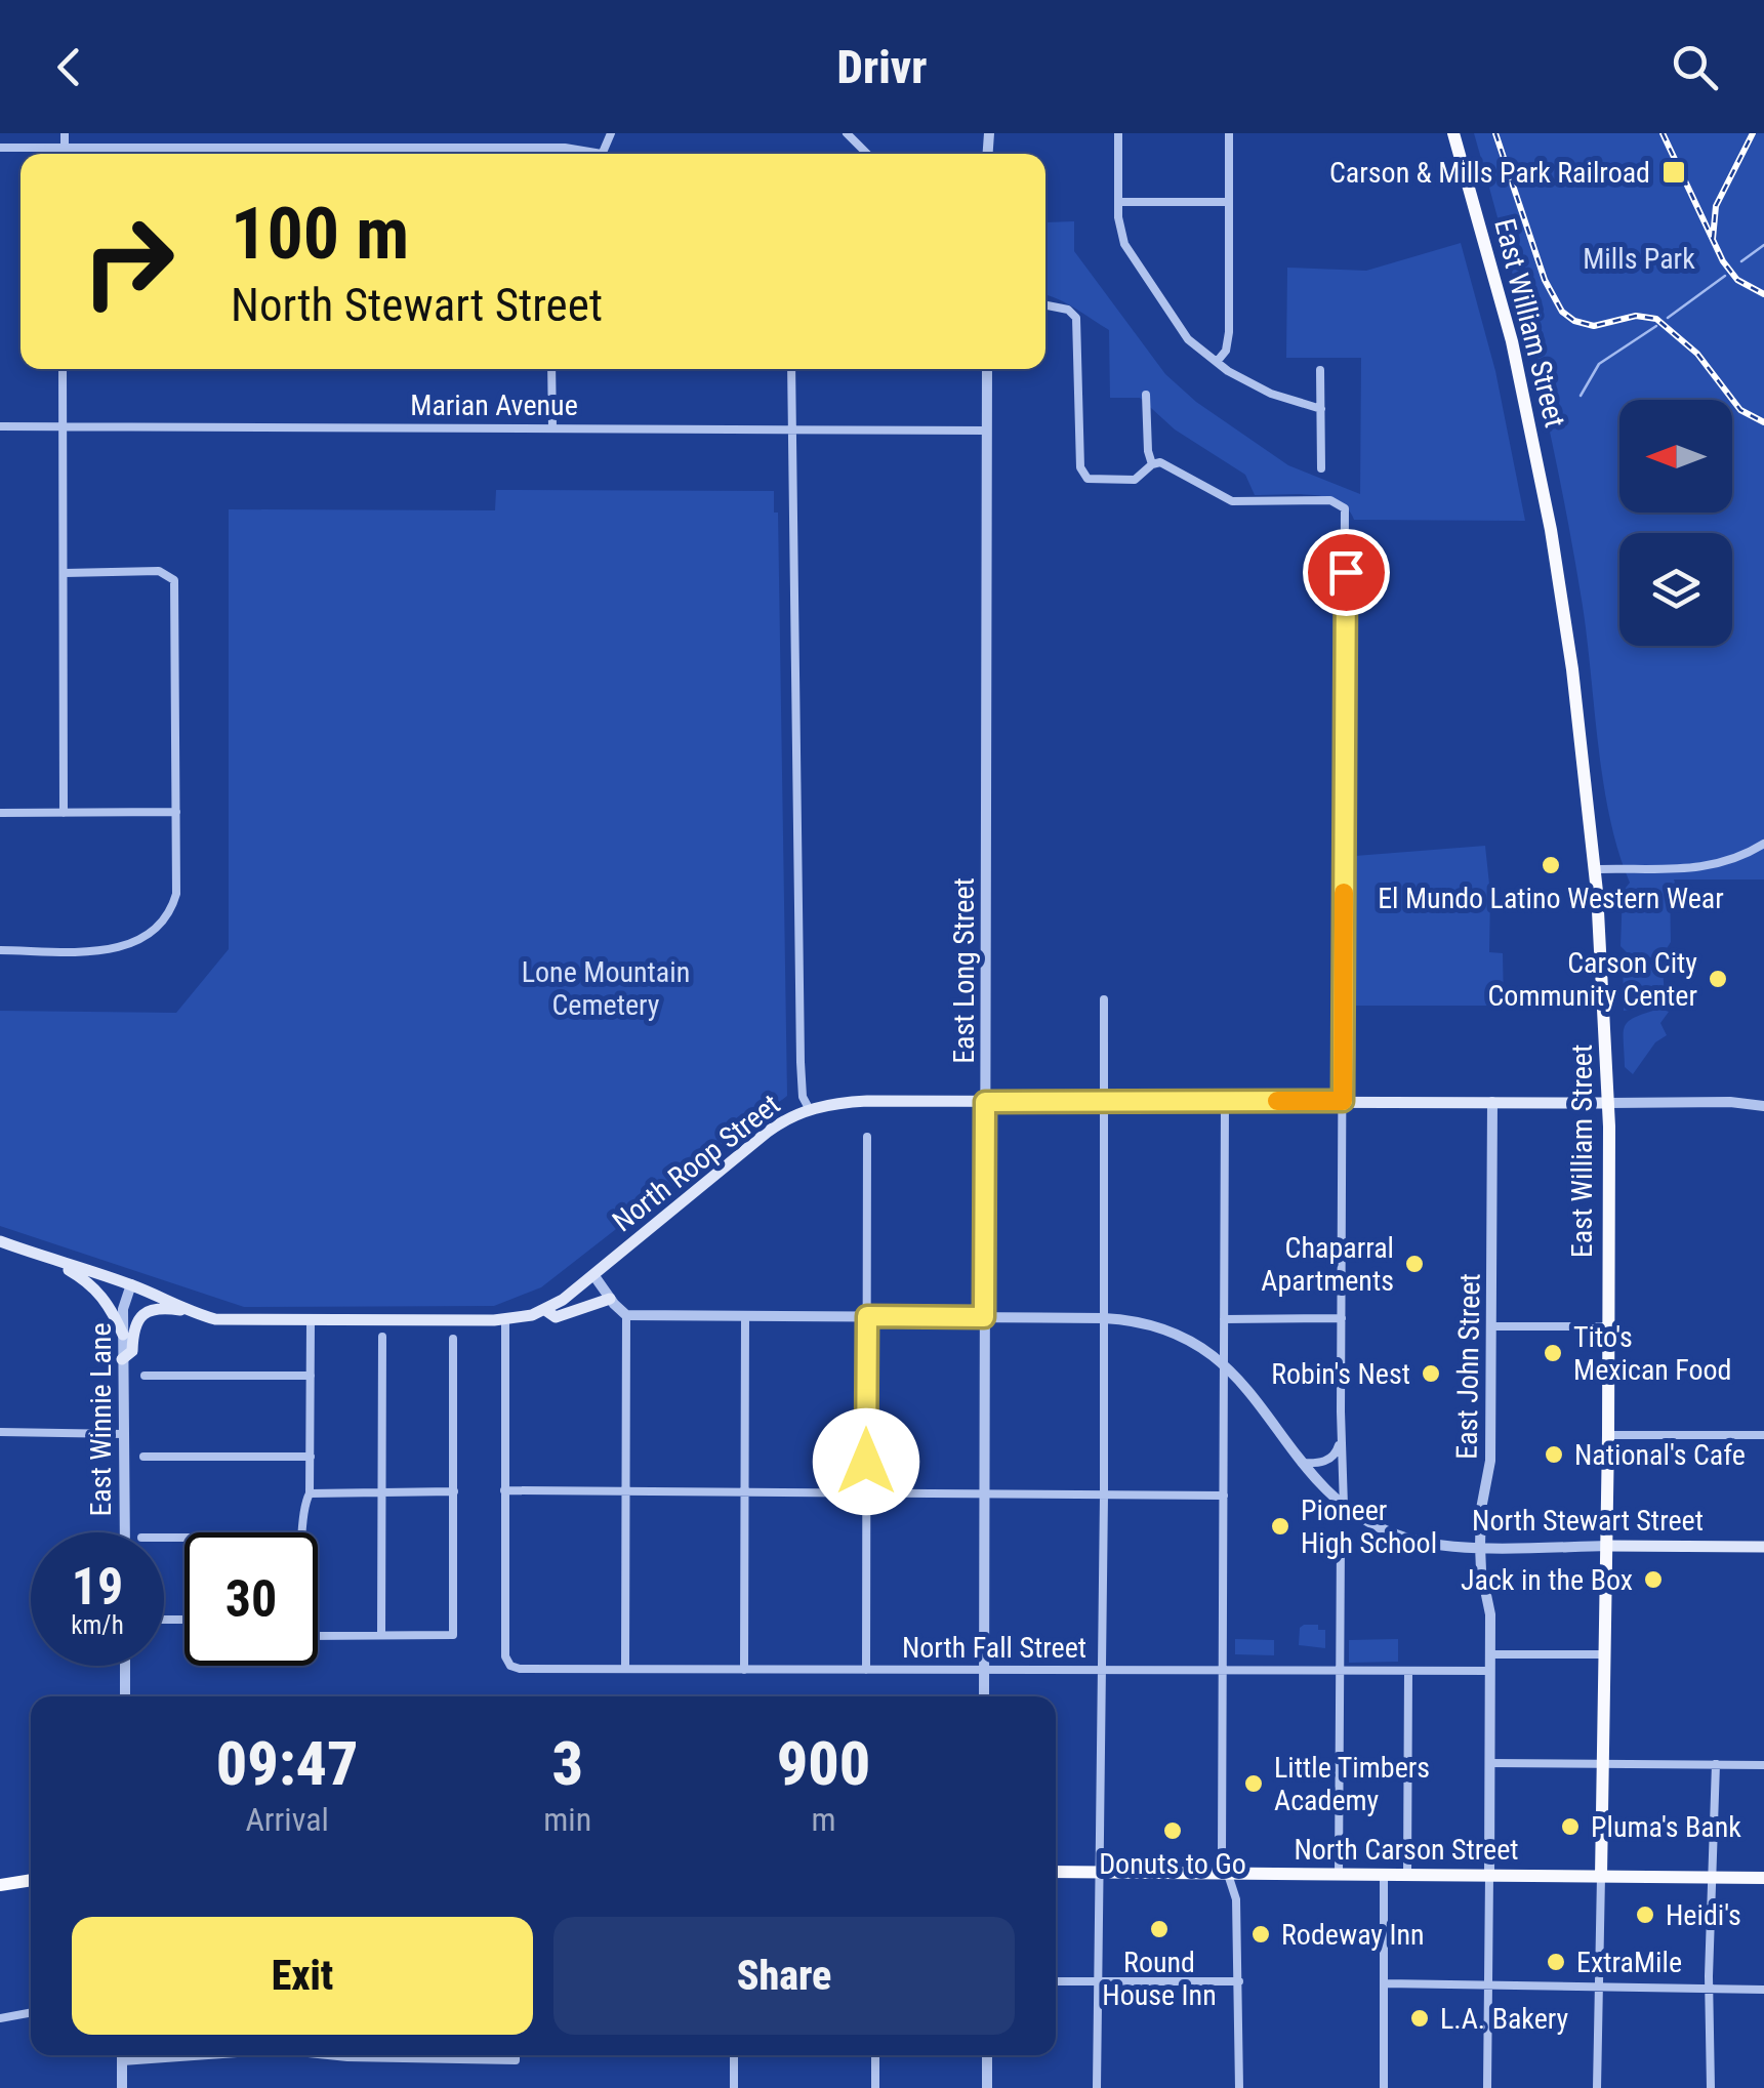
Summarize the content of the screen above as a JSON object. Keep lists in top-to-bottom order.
{
  "streets": {
    "main road": [
      "East William Street",
      "North Roop Street",
      "North Stewart Street",
      "North Carson Street"
    ],
    "street": [
      "Marian Avenue",
      "East Long Street",
      "East John Street",
      "East Winnie Lane",
      "North Fall Street"
    ]
  },
  "crossings": [
    ["East William Street", "North Roop Street"],
    ["East William Street", "North Stewart Street"],
    ["East William Street", "North Carson Street"],
    ["Marian Avenue", "East Long Street"],
    ["East Long Street", "North Roop Street"],
    ["East Long Street", "North Stewart Street"],
    ["East Long Street", "North Fall Street"],
    ["North Roop Street", "East John Street"],
    ["North Roop Street", "East Winnie Lane"],
    ["East John Street", "North Stewart Street"],
    ["East John Street", "North Fall Street"],
    ["East John Street", "North Carson Street"]
  ],
  "parks": ["Mills Park", "Lone Mountain Cemetery"],
  "places": {
    "transit": ["Carson & Mills Park Railroad"],
    "other": [
      "El Mundo Latino Western Wear",
      "Carson City Community Center",
      "Chaparral Apartments",
      "Tito's Mexican Food",
      "Robin's Nest",
      "National's Cafe",
      "Pioneer High School",
      "Jack in the Box",
      "Little Timbers Academy",
      "Pluma's Bank",
      "Donuts to Go",
      "Heidi's",
      "Round House Inn",
      "Rodeway Inn",
      "ExtraMile",
      "L.A. Bakery"
    ]
  },
  "north": "left",
  "page": {
    "header": "Drivr",
    "turn": ["100 m", "North Stewart Street"],
    "speed": "19 km/h",
    "limit": "30",
    "eta": [
      "09:47",
      "Arrival",
      "3",
      "min",
      "900",
      "m"
    ],
    "buttons": ["Exit", "Share"]
  }
}
